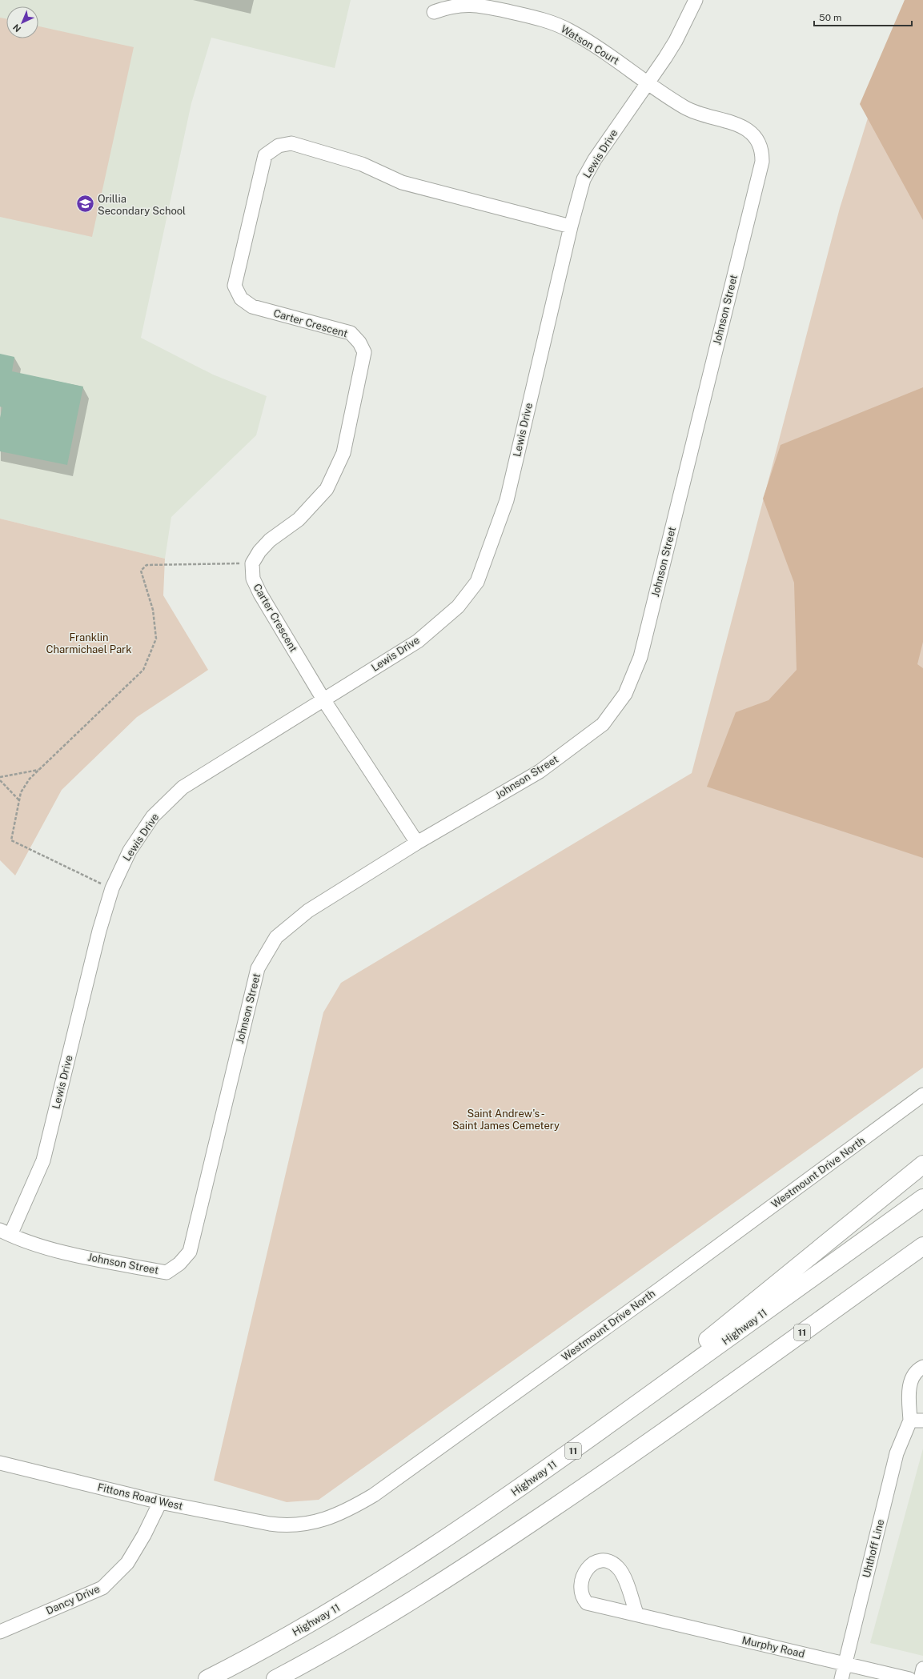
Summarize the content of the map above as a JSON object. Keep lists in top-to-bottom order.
{
  "streets": {
    "highway": ["Highway 11", "11"],
    "street": [
      "Watson Court",
      "Lewis Drive",
      "Johnson Street",
      "Carter Crescent",
      "Westmount Drive North",
      "Fittons Road West",
      "Uhthoff Line",
      "Dancy Drive",
      "Murphy Road"
    ]
  },
  "crossings": [
    ["Watson Court", "Lewis Drive"],
    ["Watson Court", "Johnson Street"],
    ["Lewis Drive", "Johnson Street"],
    ["Lewis Drive", "Carter Crescent"],
    ["Johnson Street", "Carter Crescent"],
    ["Westmount Drive North", "Fittons Road West"],
    ["Fittons Road West", "Dancy Drive"],
    ["Uhthoff Line", "Murphy Road"]
  ],
  "parks": ["Franklin Charmichael Park", "Saint Andrew's - Saint James Cemetery"],
  "places": {
    "school or university": ["Orillia Secondary School"]
  },
  "scale_bar": "50 m",
  "north": "bottom left"
}
